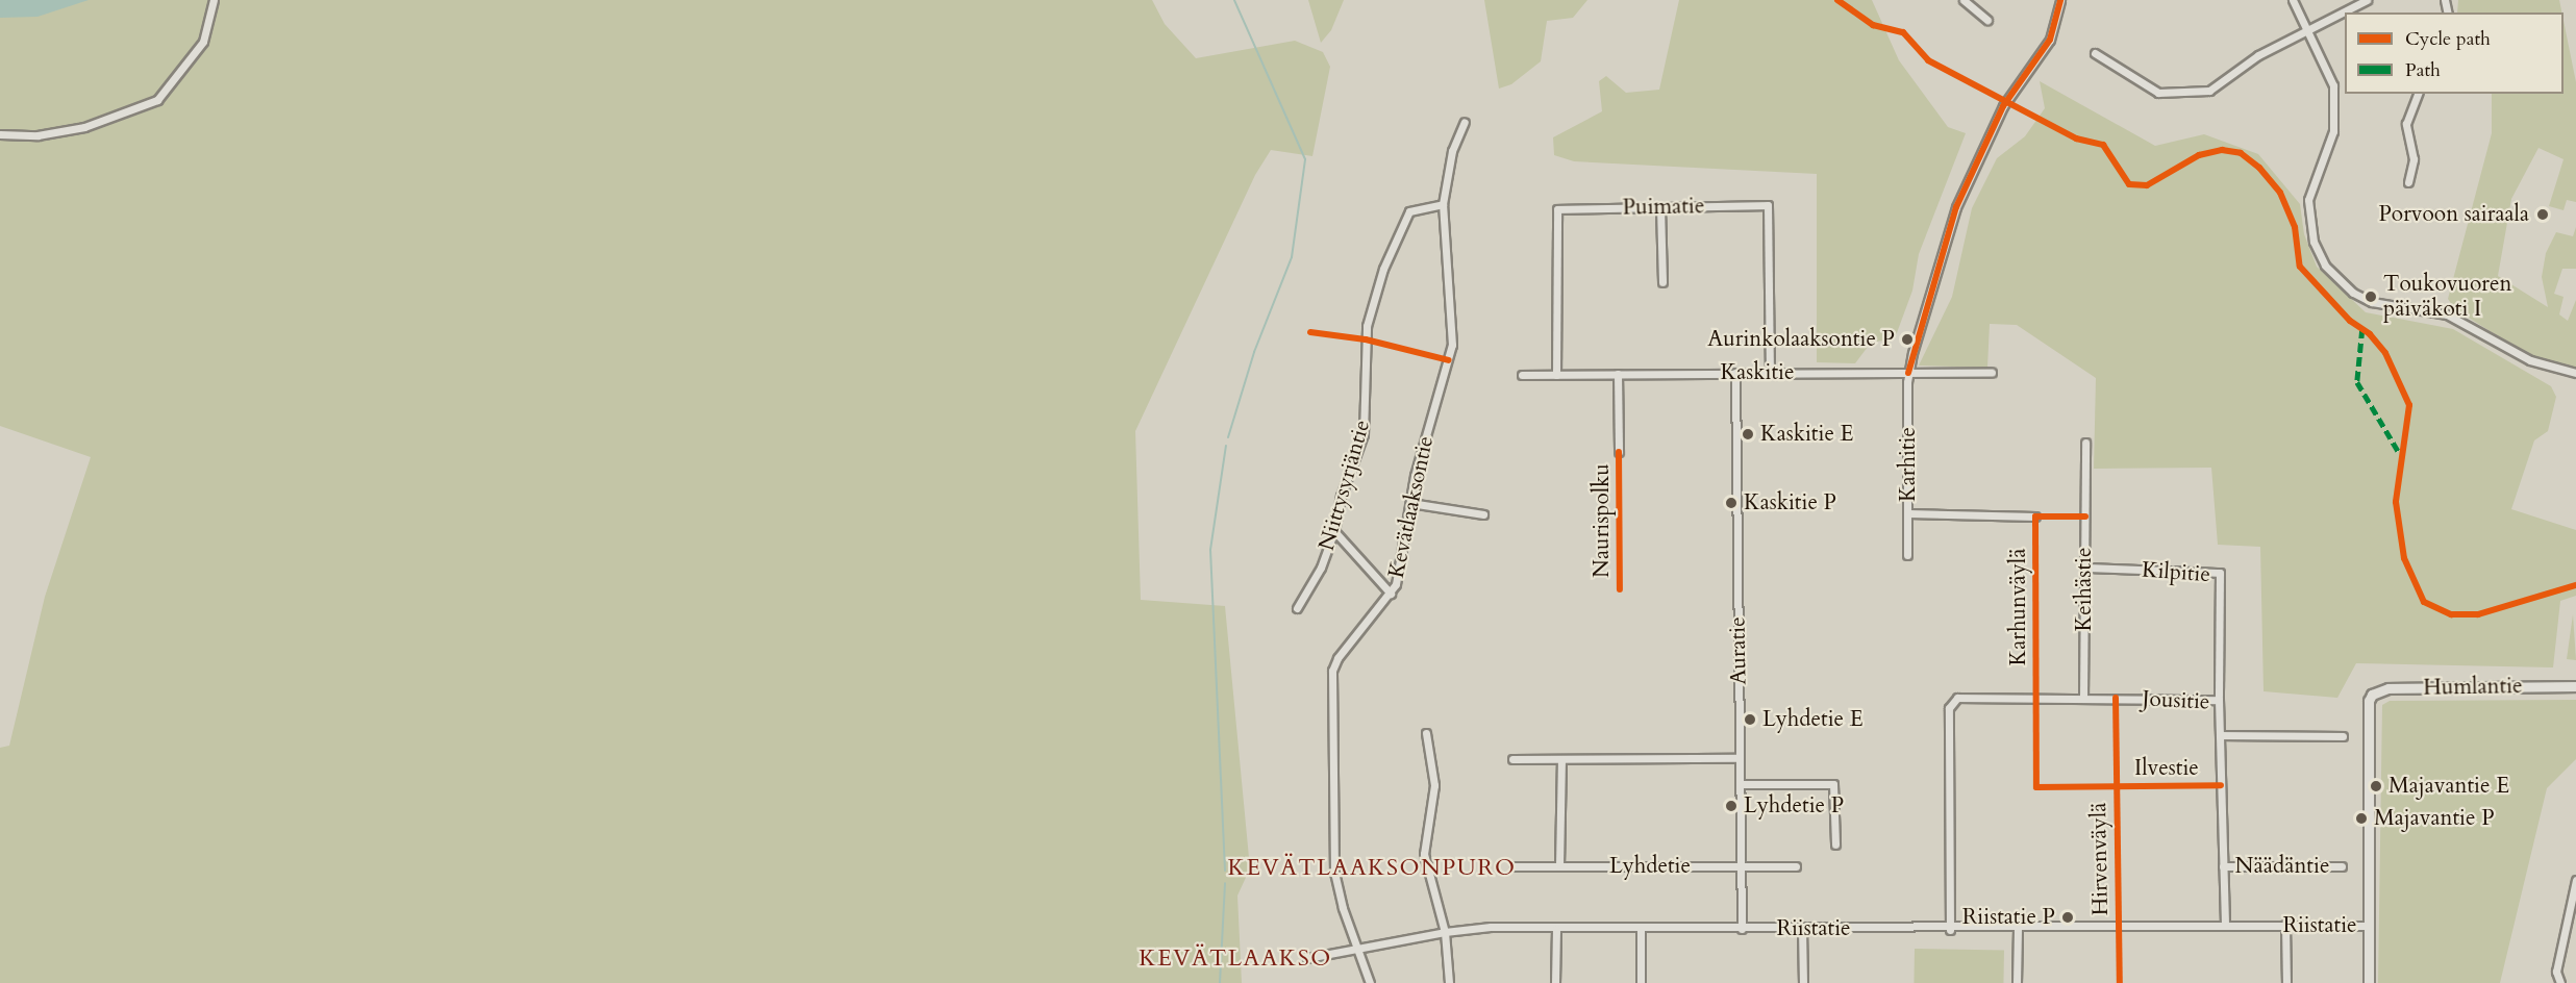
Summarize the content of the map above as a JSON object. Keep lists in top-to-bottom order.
{
  "streets": {
    "street": [
      "Puimatie",
      "Kaskitie",
      "Karhitie",
      "Niittysyrjäntie",
      "Kevätlaaksontie",
      "Naurispolku",
      "Kilpitie",
      "Keihästie",
      "Auratie",
      "Humlantie",
      "Jousitie",
      "Lyhdetie",
      "Näädäntie",
      "Riistatie"
    ],
    "cycle path": ["Karhunväylä", "Hirvenväylä"]
  },
  "crossings": [
    ["Puimatie", "Kaskitie"],
    ["Kaskitie", "Karhitie"],
    ["Kaskitie", "Naurispolku"],
    ["Kaskitie", "Auratie"],
    ["Niittysyrjäntie", "Kevätlaaksontie"],
    ["Kevätlaaksontie", "Riistatie"],
    ["Kilpitie", "Keihästie"],
    ["Kilpitie", "Jousitie"],
    ["Keihästie", "Jousitie"],
    ["Auratie", "Lyhdetie"],
    ["Auratie", "Riistatie"],
    ["Humlantie", "Riistatie"],
    ["Jousitie", "Näädäntie"],
    ["Jousitie", "Riistatie"]
  ],
  "districts": ["KEVÄTLAAKSONPURO", "KEVÄTLAAKSO"],
  "places": [
    "Porvoon sairaala",
    "Toukovuoren päiväkoti I",
    "Aurinkolaaksontie P",
    "Kaskitie E",
    "Kaskitie P",
    "Lyhdetie E",
    "Majavantie E",
    "Lyhdetie P",
    "Majavantie P",
    "Riistatie P"
  ],
  "legend": ["Cycle path", "Path"]
}
